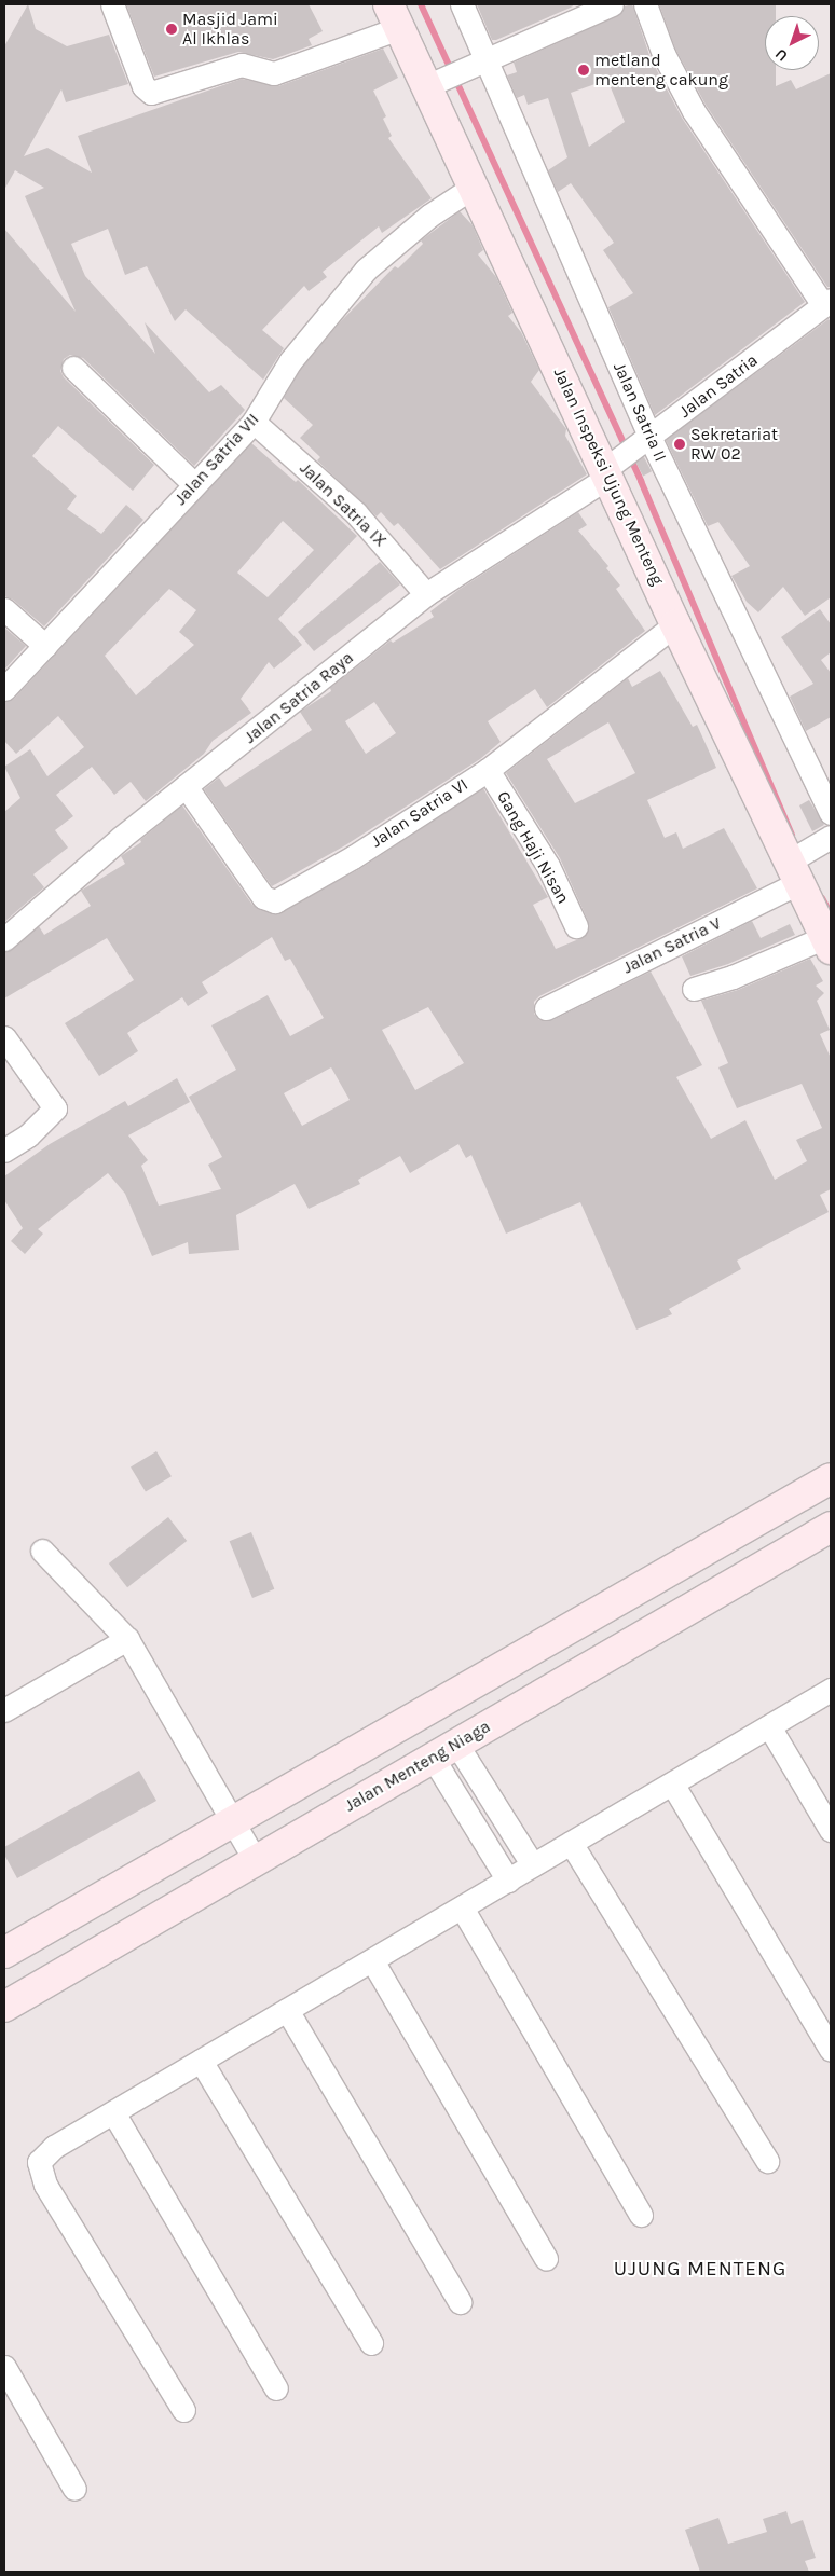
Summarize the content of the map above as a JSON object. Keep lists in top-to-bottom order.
{
  "streets": {
    "street": [
      "Jalan Satria",
      "Jalan Satria II",
      "Jalan Satria VII",
      "Jalan Inspeksi Ujung Menteng",
      "Jalan Satria IX",
      "Jalan Satria Raya",
      "Jalan Satria VI",
      "Gang Haji Nisan",
      "Jalan Satria V",
      "Jalan Menteng Niaga"
    ]
  },
  "crossings": [
    ["Jalan Satria", "Jalan Satria II"],
    ["Jalan Satria", "Jalan Inspeksi Ujung Menteng"],
    ["Jalan Satria", "Jalan Satria Raya"],
    ["Jalan Satria VII", "Jalan Inspeksi Ujung Menteng"],
    ["Jalan Satria VII", "Jalan Satria IX"],
    ["Jalan Inspeksi Ujung Menteng", "Jalan Satria Raya"],
    ["Jalan Inspeksi Ujung Menteng", "Jalan Satria VI"],
    ["Jalan Inspeksi Ujung Menteng", "Jalan Satria V"],
    ["Jalan Satria IX", "Jalan Satria Raya"],
    ["Jalan Satria Raya", "Jalan Satria VI"],
    ["Jalan Satria VI", "Gang Haji Nisan"]
  ],
  "districts": ["UJUNG MENTENG"],
  "places": ["Masjid Jami Al Ikhlas", "metland menteng cakung", "Sekretariat RW 02"],
  "north": "bottom left"
}
